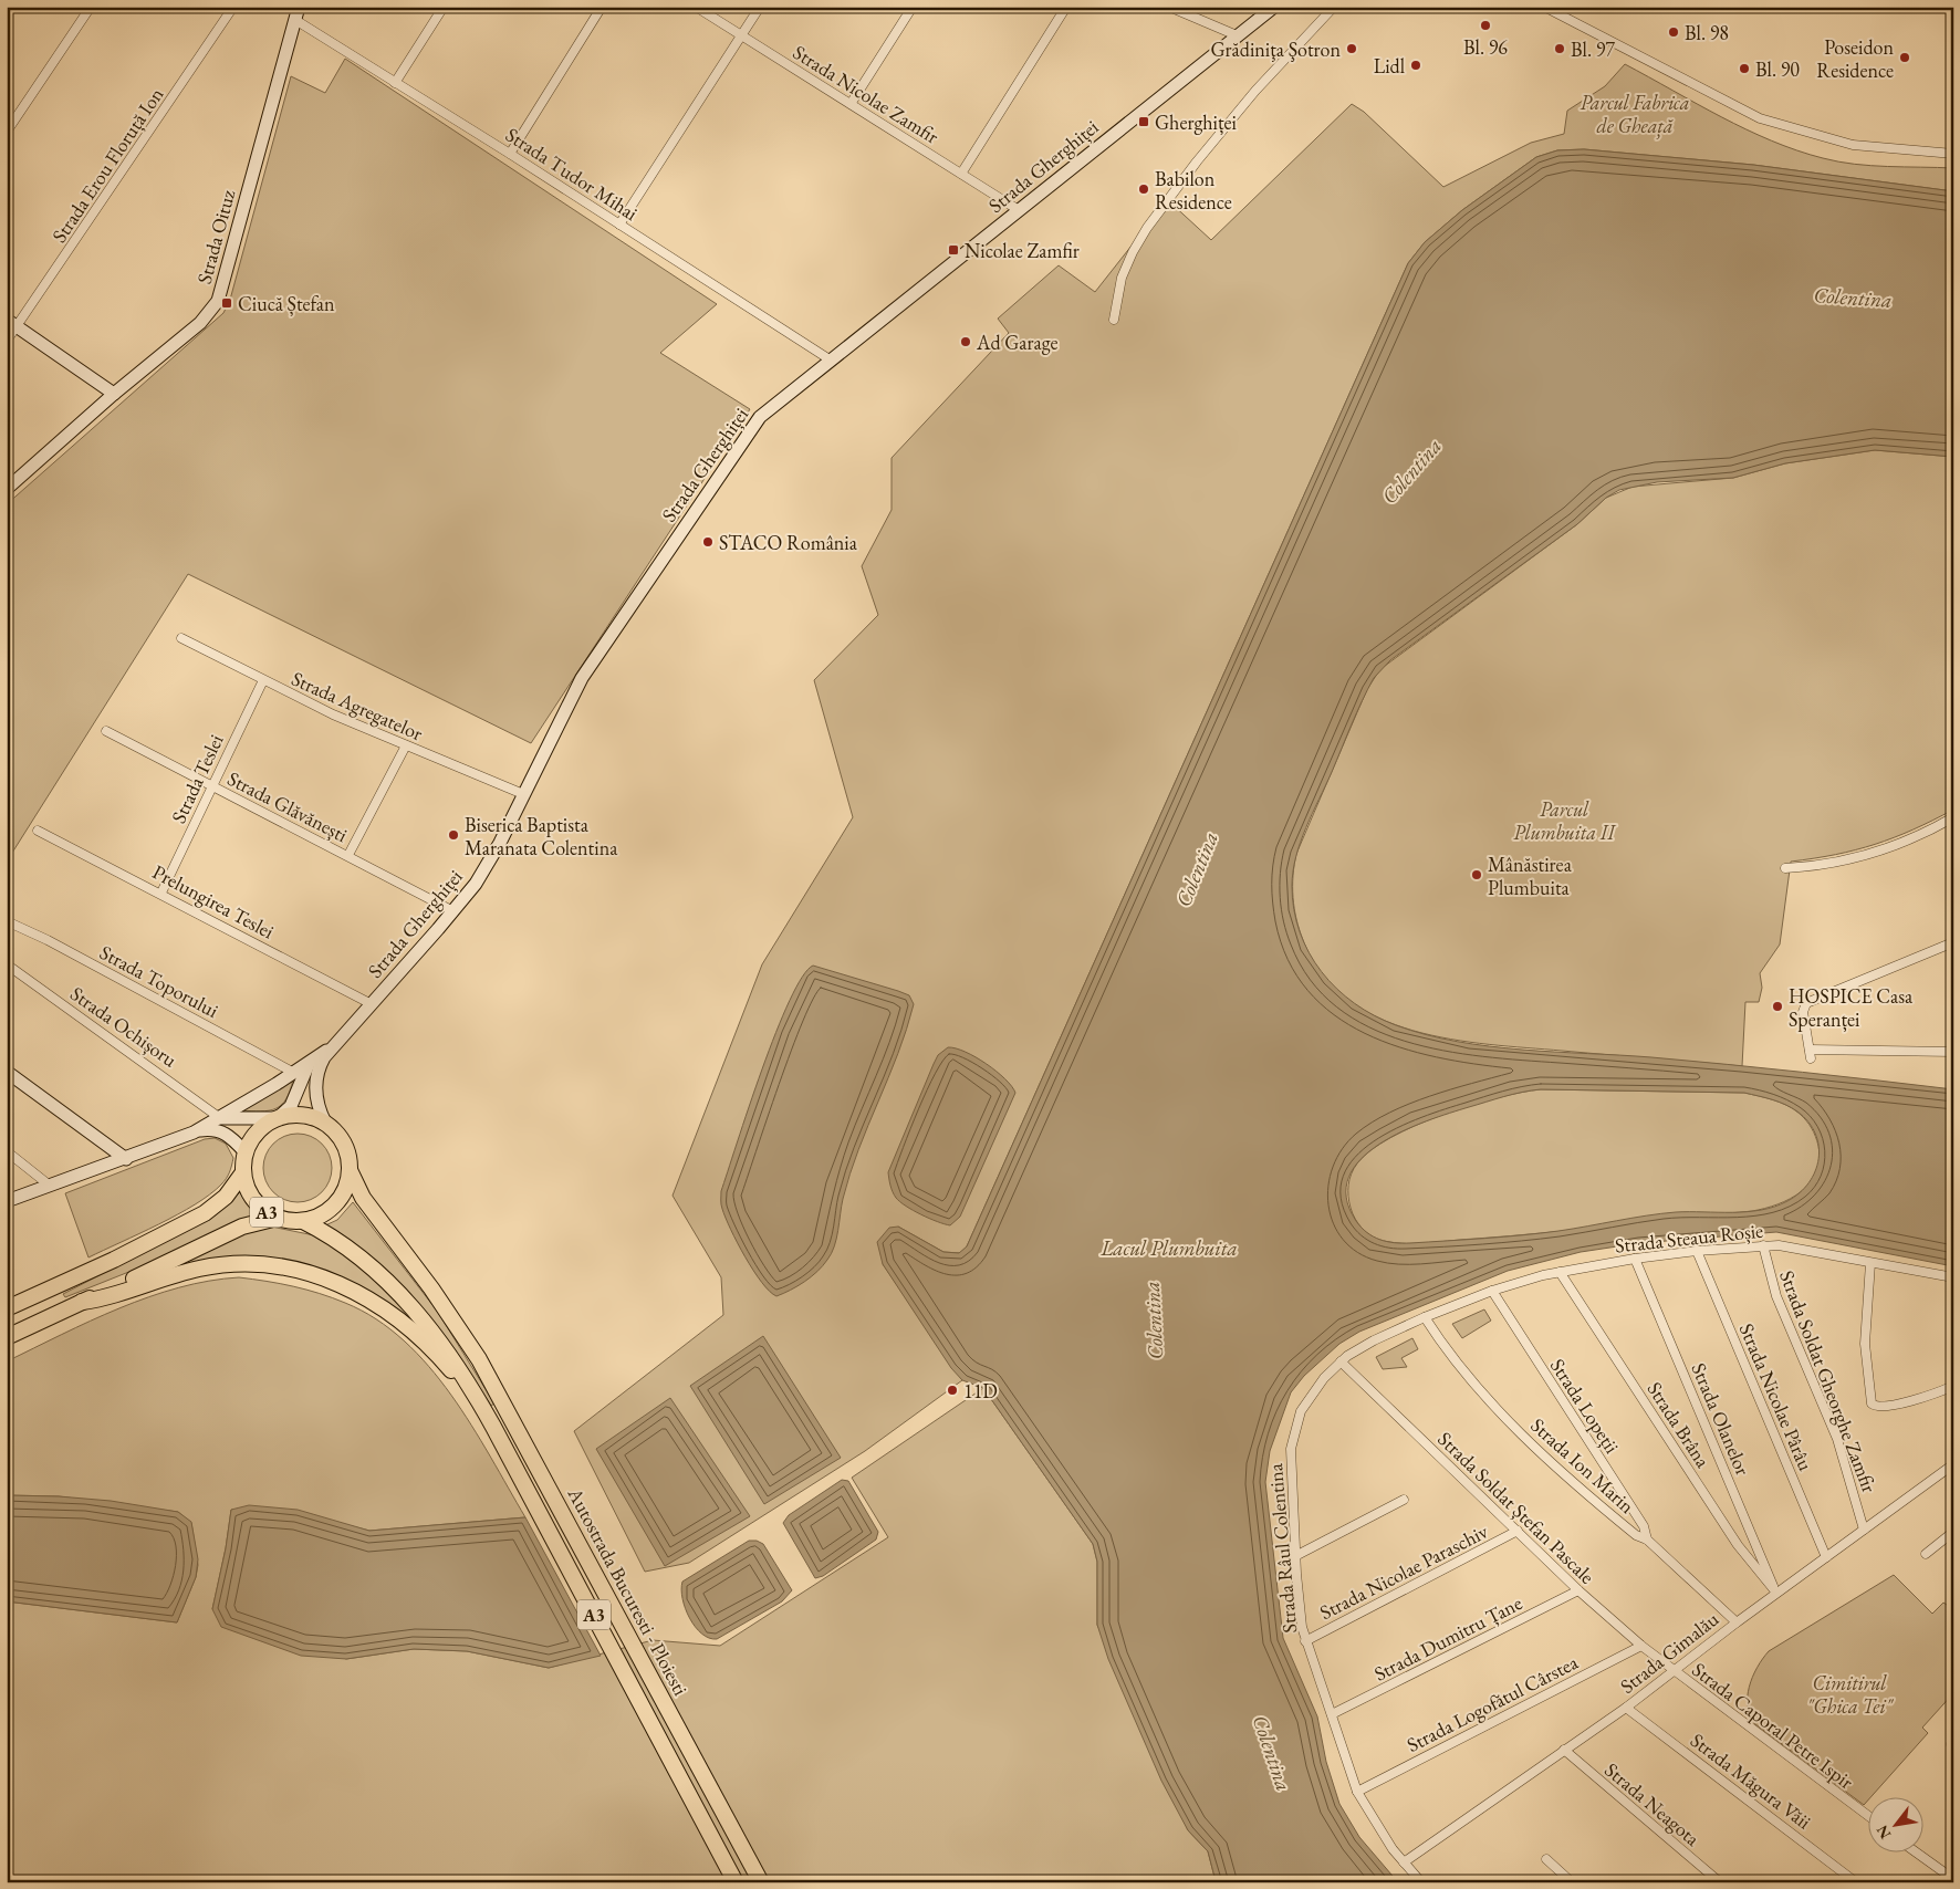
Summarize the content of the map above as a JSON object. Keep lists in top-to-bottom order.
{
  "streets": {
    "highway": ["A3", "Autostrada Bucuresti - Ploiesti"],
    "main road": ["Strada Gherghiței", "Strada Oituz"],
    "street": [
      "Strada Nicolae Zamfir",
      "Strada Erou Floruță Ion",
      "Strada Tudor Mihai",
      "Strada Agregatelor",
      "Strada Teslei",
      "Strada Glăvănești",
      "Prelungirea Teslei",
      "Strada Toporului",
      "Strada Ochișoru",
      "Strada Steaua Roșie",
      "Strada Soldat Gheorghe Zamfir",
      "Strada Nicolae Pârâu",
      "Strada Lopeții",
      "Strada Olanelor",
      "Strada Brâna",
      "Strada Ion Marin",
      "Strada Soldat Ștefan Pascale",
      "Strada Râul Colentina",
      "Strada Nicolae Paraschiv",
      "Strada Dumitru Țane",
      "Strada Gimalău",
      "Strada Logofătul Cârstea",
      "Strada Caporal Petre Ispir",
      "Strada Măgura Văii",
      "Strada Neagota"
    ]
  },
  "crossings": [
    ["Strada Nicolae Zamfir", "Strada Gherghiței"],
    ["Strada Gherghiței", "Strada Tudor Mihai"],
    ["Strada Gherghiței", "Strada Agregatelor"],
    ["Strada Gherghiței", "Strada Glăvănești"],
    ["Strada Gherghiței", "Prelungirea Teslei"],
    ["Strada Gherghiței", "Strada Toporului"],
    ["Strada Gherghiței", "Strada Ochișoru"],
    ["Strada Gherghiței", "A3"],
    ["Strada Gherghiței", "Autostrada Bucuresti - Ploiesti"],
    ["Strada Tudor Mihai", "Strada Oituz"],
    ["Strada Agregatelor", "Strada Teslei"],
    ["Strada Teslei", "Strada Glăvănești"],
    ["Strada Teslei", "Prelungirea Teslei"],
    ["A3", "Autostrada Bucuresti - Ploiesti"],
    ["Strada Steaua Roșie", "Strada Soldat Gheorghe Zamfir"],
    ["Strada Steaua Roșie", "Strada Nicolae Pârâu"],
    ["Strada Steaua Roșie", "Strada Olanelor"],
    ["Strada Steaua Roșie", "Strada Brâna"],
    ["Strada Steaua Roșie", "Strada Râul Colentina"],
    ["Strada Soldat Gheorghe Zamfir", "Strada Gimalău"],
    ["Strada Nicolae Pârâu", "Strada Gimalău"],
    ["Strada Lopeții", "Strada Ion Marin"],
    ["Strada Lopeții", "Strada Râul Colentina"],
    ["Strada Olanelor", "Strada Brâna"],
    ["Strada Olanelor", "Strada Gimalău"],
    ["Strada Brâna", "Strada Râul Colentina"],
    ["Strada Brâna", "Strada Gimalău"],
    ["Strada Ion Marin", "Strada Râul Colentina"],
    ["Strada Ion Marin", "Strada Gimalău"],
    ["Strada Soldat Ștefan Pascale", "Strada Râul Colentina"],
    ["Strada Soldat Ștefan Pascale", "Strada Nicolae Paraschiv"],
    ["Strada Soldat Ștefan Pascale", "Strada Dumitru Țane"],
    ["Strada Soldat Ștefan Pascale", "Strada Gimalău"],
    ["Strada Soldat Ștefan Pascale", "Strada Logofătul Cârstea"],
    ["Strada Soldat Ștefan Pascale", "Strada Caporal Petre Ispir"],
    ["Strada Râul Colentina", "Strada Nicolae Paraschiv"],
    ["Strada Râul Colentina", "Strada Dumitru Țane"],
    ["Strada Râul Colentina", "Strada Gimalău"],
    ["Strada Râul Colentina", "Strada Logofătul Cârstea"],
    ["Strada Gimalău", "Strada Caporal Petre Ispir"],
    ["Strada Gimalău", "Strada Măgura Văii"],
    ["Strada Gimalău", "Strada Neagota"]
  ],
  "water": ["Colentina", "Lacul Plumbuita"],
  "parks": ["Parcul Fabrica de Gheață", "Parcul Plumbuita II", "Cimitirul \"Ghica Tei\""],
  "places": {
    "other": [
      "Bl. 96",
      "Bl. 98",
      "Grădiniţa Şotron",
      "Bl. 97",
      "Poseidon Residence",
      "Lidl",
      "Bl. 90",
      "Babilon Residence",
      "Ad Garage",
      "STACO România",
      "Biserica Baptista Maranata Colentina",
      "Mânăstirea Plumbuita",
      "HOSPICE Casa Speranței",
      "11D"
    ],
    "transit": ["Gherghiței", "Nicolae Zamfir", "Ciucă Ștefan"]
  },
  "north": "bottom left"
}
